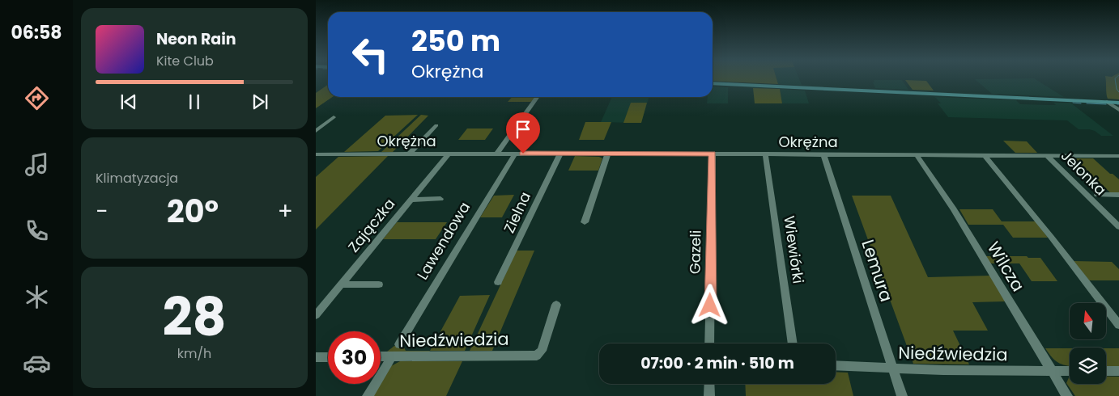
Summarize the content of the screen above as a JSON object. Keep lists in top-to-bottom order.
{
  "streets": {
    "street": [
      "Okrężna",
      "Jelonka",
      "Zielna",
      "Zajączka",
      "Lawendowa",
      "Wiewiórki",
      "Gazeli",
      "Wilcza",
      "Lemura",
      "Niedźwiedzia"
    ]
  },
  "crossings": [
    ["Okrężna", "Jelonka"],
    ["Okrężna", "Zielna"],
    ["Okrężna", "Zajączka"],
    ["Okrężna", "Lawendowa"],
    ["Okrężna", "Wiewiórki"],
    ["Okrężna", "Gazeli"],
    ["Okrężna", "Wilcza"],
    ["Okrężna", "Lemura"],
    ["Wilcza", "Niedźwiedzia"],
    ["Lemura", "Niedźwiedzia"]
  ],
  "north": "top",
  "page": {
    "tabs": "06:58",
    "turn": ["250 m", "Okrężna"],
    "song": ["Neon Rain", "Kite Club"],
    "tile": [
      "Klimatyzacja",
      ["28", "km/h"]
    ],
    "heat": ["−", "20°", "+"],
    "limit": "30",
    "trip": "07:00 · 2 min · 510 m"
  }
}
